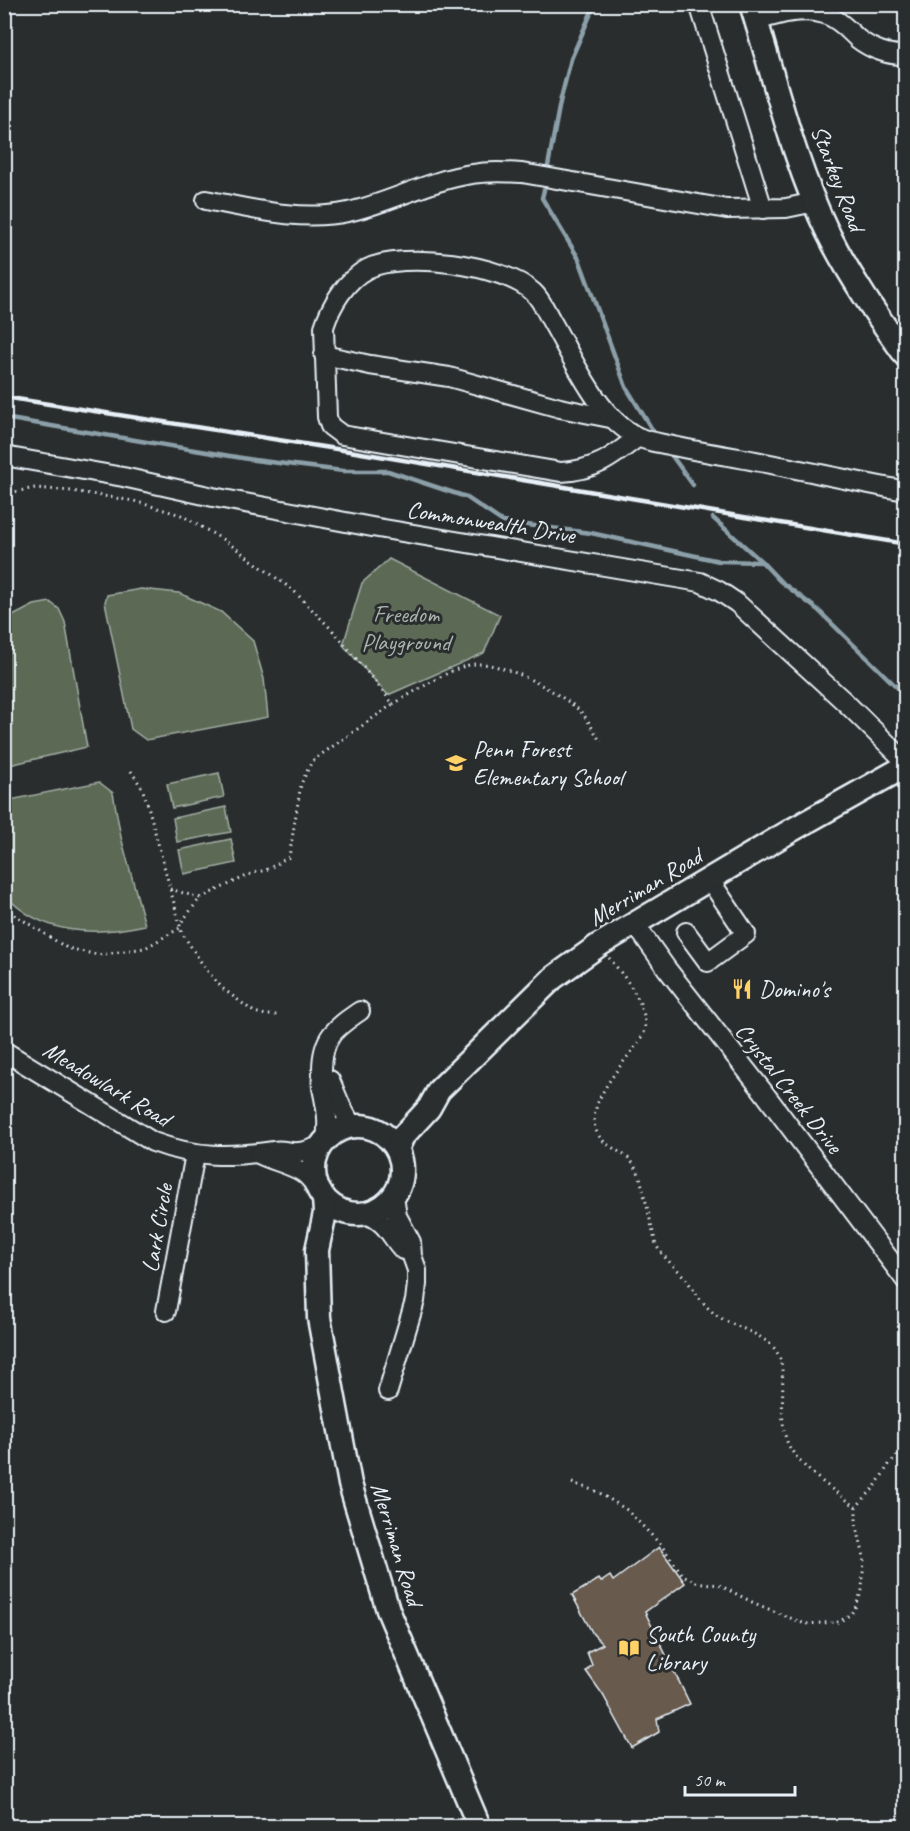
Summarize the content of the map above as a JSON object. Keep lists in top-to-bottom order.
{
  "streets": {
    "main road": ["Starkey Road", "Merriman Road"],
    "street": [
      "Commonwealth Drive",
      "Meadowlark Road",
      "Crystal Creek Drive",
      "Lark Circle"
    ]
  },
  "crossings": [
    ["Commonwealth Drive", "Merriman Road"],
    ["Merriman Road", "Meadowlark Road"],
    ["Merriman Road", "Crystal Creek Drive"],
    ["Meadowlark Road", "Lark Circle"]
  ],
  "parks": ["Freedom Playground"],
  "places": {
    "school or university": ["Penn Forest Elementary School"],
    "restaurant": ["Domino's"],
    "library": ["South County Library"]
  },
  "scale_bar": "50 m"
}
